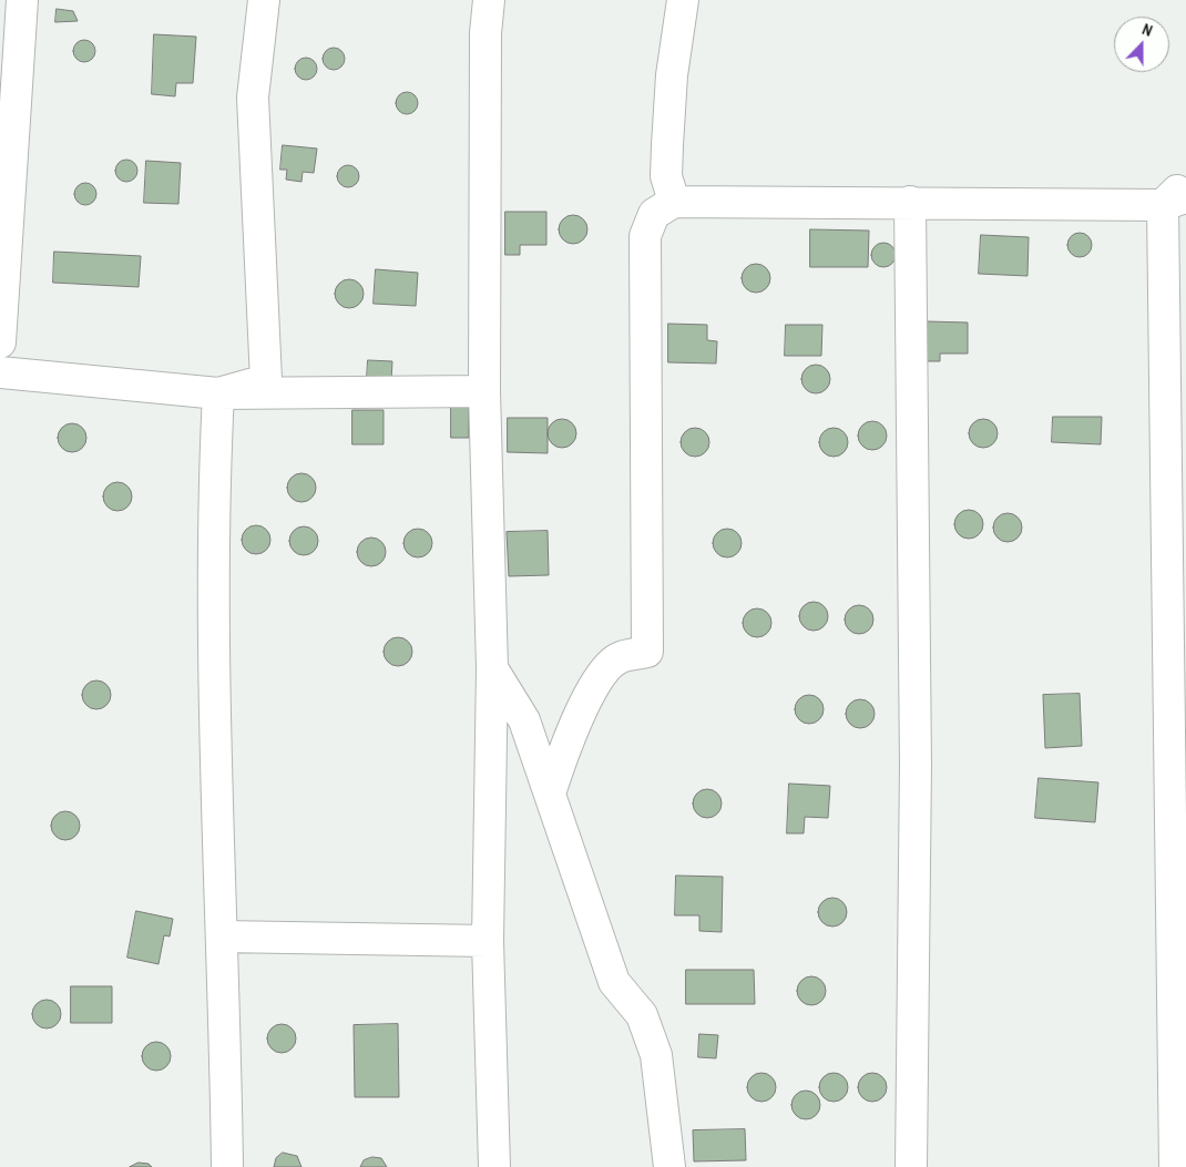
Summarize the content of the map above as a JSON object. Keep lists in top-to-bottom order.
{
  "north": "top"
}
